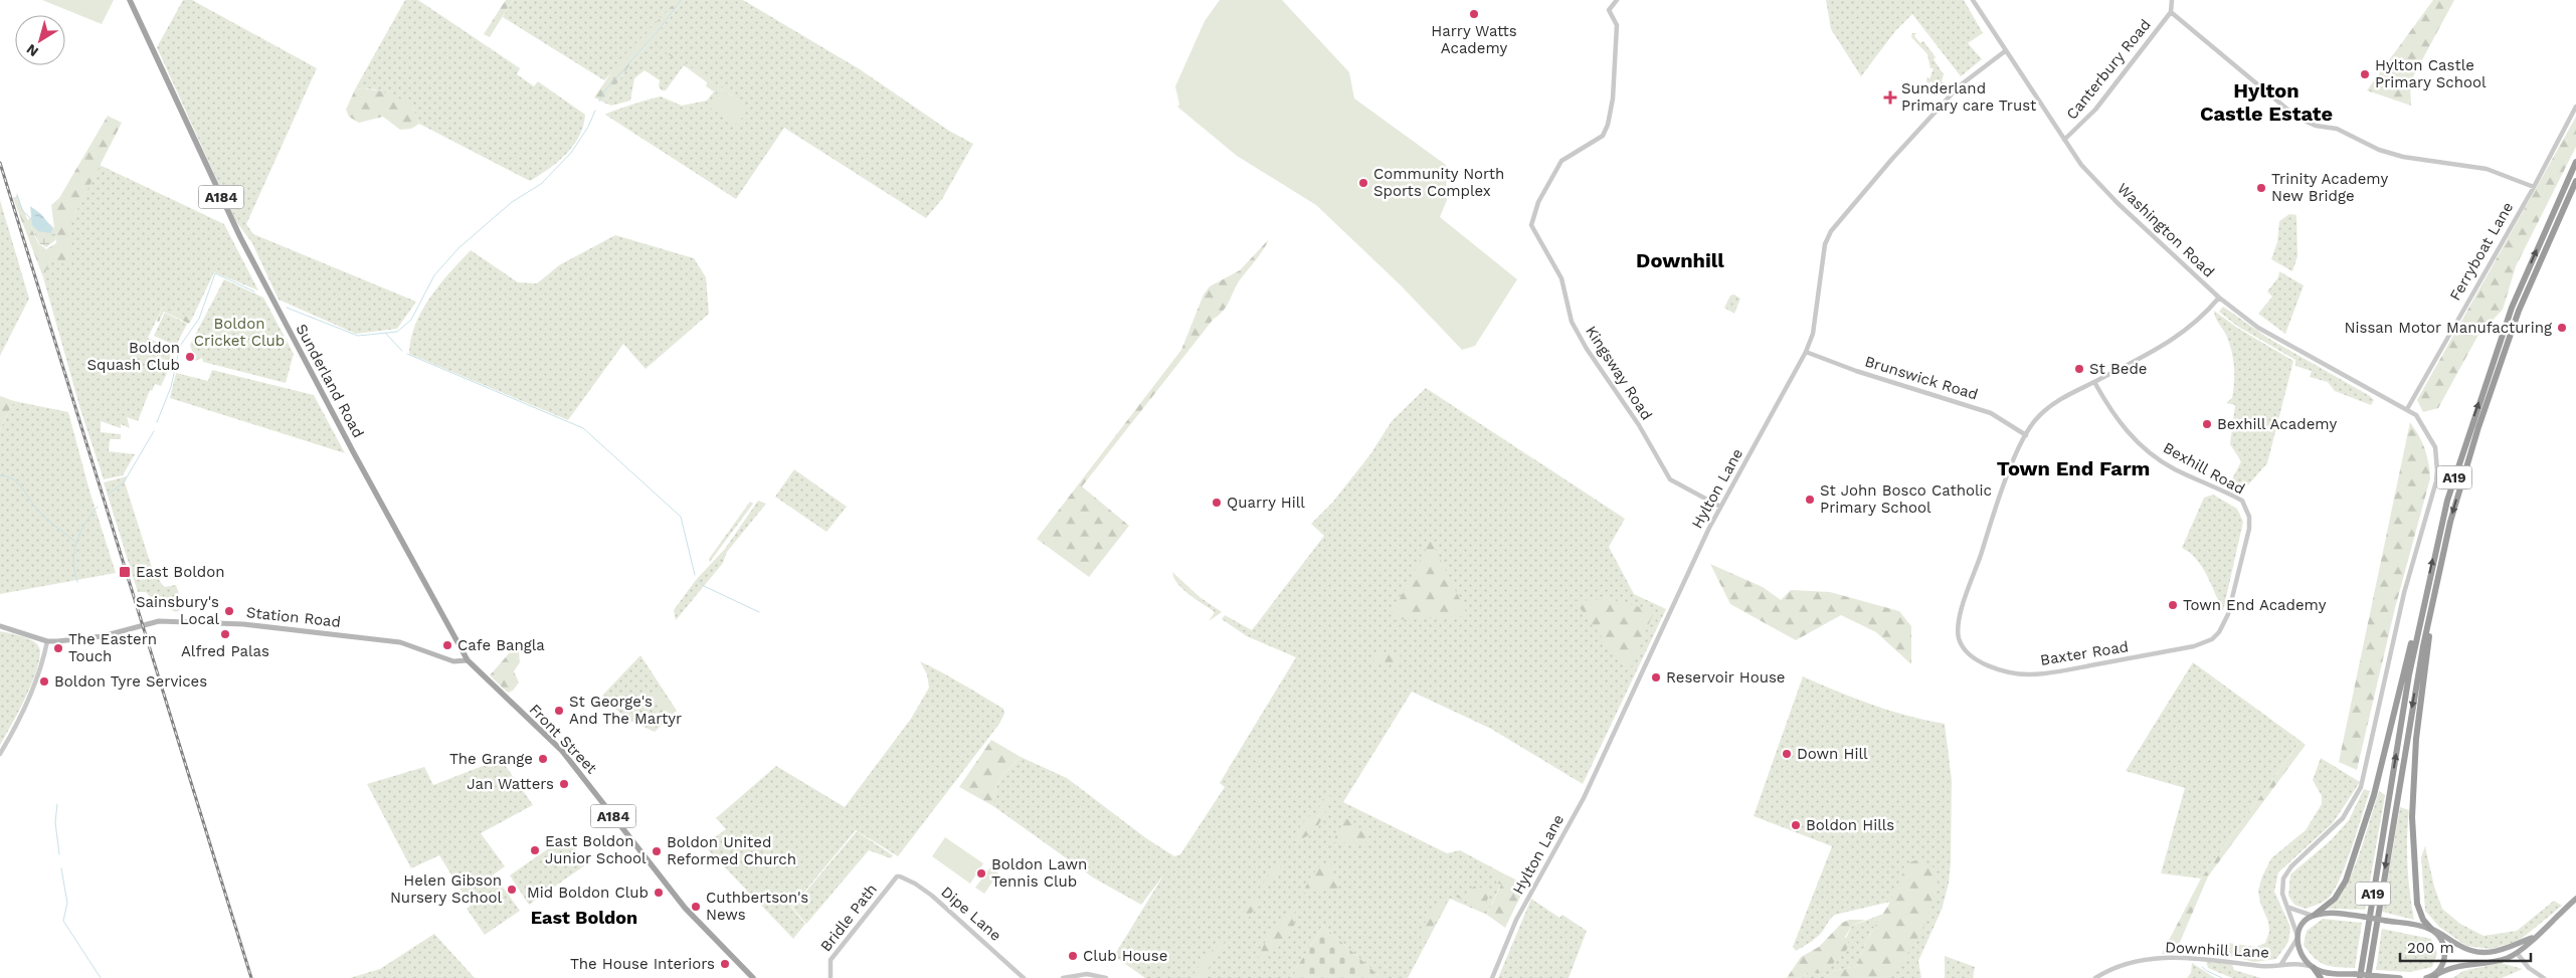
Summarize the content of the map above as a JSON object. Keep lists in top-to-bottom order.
{
  "streets": {
    "highway": ["A19"],
    "main road": [
      "A184",
      "Sunderland Road",
      "Station Road",
      "Front Street"
    ],
    "street": [
      "Canterbury Road",
      "Washington Road",
      "Ferryboat Lane",
      "Kingsway Road",
      "Brunswick Road",
      "Bexhill Road",
      "Hylton Lane",
      "Baxter Road",
      "Dipe Lane",
      "Bridle Path",
      "Downhill Lane"
    ]
  },
  "crossings": [
    ["Canterbury Road", "Washington Road"],
    ["Washington Road", "Ferryboat Lane"],
    ["Washington Road", "Hylton Lane"],
    ["Washington Road", "Baxter Road"],
    ["Kingsway Road", "Hylton Lane"],
    ["Brunswick Road", "Hylton Lane"],
    ["Brunswick Road", "Baxter Road"],
    ["Sunderland Road", "Station Road"],
    ["Sunderland Road", "Front Street"],
    ["Bexhill Road", "Baxter Road"],
    ["Station Road", "Front Street"],
    ["Dipe Lane", "Bridle Path"]
  ],
  "districts": [
    "Hylton Castle Estate",
    "Downhill",
    "Town End Farm",
    "East Boldon"
  ],
  "parks": ["Boldon Cricket Club"],
  "places": {
    "other": [
      "Harry Watts Academy",
      "Hylton Castle Primary School",
      "Community North Sports Complex",
      "Trinity Academy New Bridge",
      "Nissan Motor Manufacturing",
      "Boldon Squash Club",
      "St Bede",
      "Bexhill Academy",
      "St John Bosco Catholic Primary School",
      "Quarry Hill",
      "Town End Academy",
      "Sainsbury's Local",
      "Alfred Palas",
      "Cafe Bangla",
      "The Eastern Touch",
      "Reservoir House",
      "Boldon Tyre Services",
      "St George's And The Martyr",
      "Down Hill",
      "The Grange",
      "Jan Watters",
      "Boldon Hills",
      "East Boldon Junior School",
      "Boldon United Reformed Church",
      "Boldon Lawn Tennis Club",
      "Helen Gibson Nursery School",
      "Mid Boldon Club",
      "Cuthbertson's News",
      "Club House",
      "The House Interiors"
    ],
    "health": ["Sunderland Primary care Trust"],
    "transit": ["East Boldon"]
  },
  "scale_bar": "200 m",
  "north": "bottom left"
}
